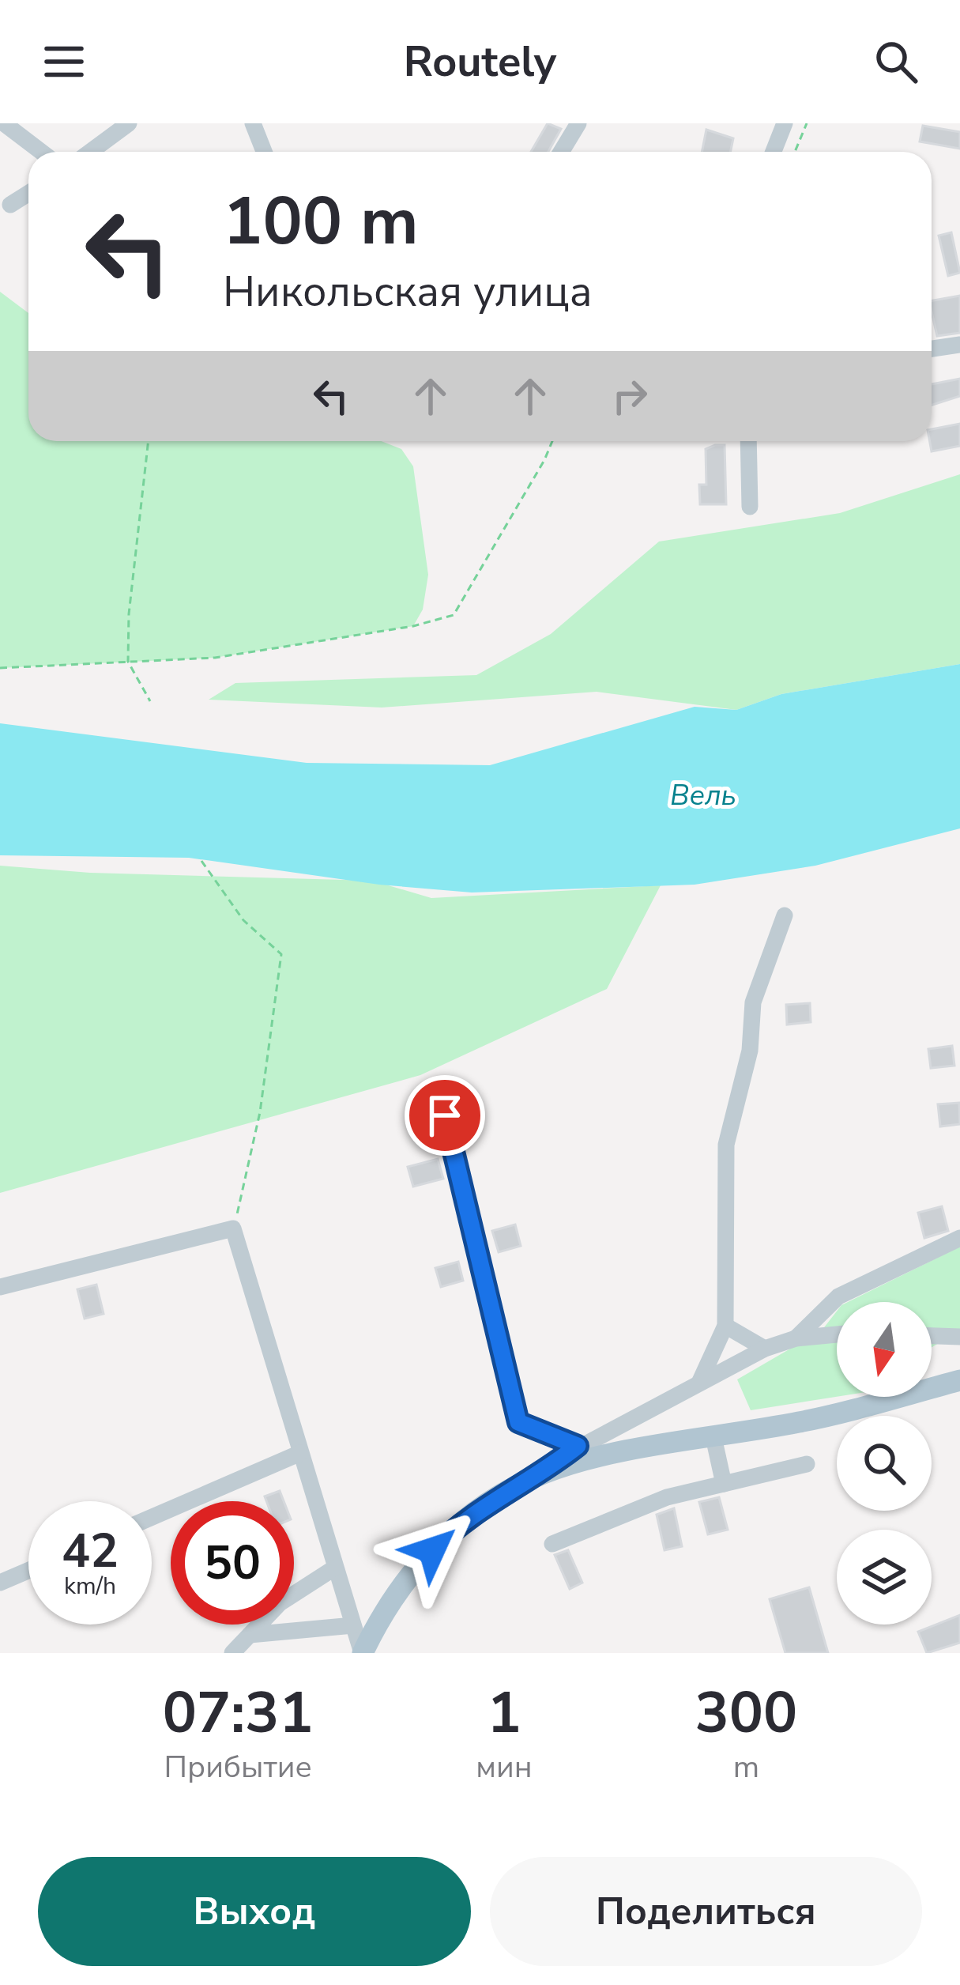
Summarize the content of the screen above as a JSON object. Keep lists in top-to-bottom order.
{
  "water": ["Вель"],
  "north": "bottom",
  "page": {
    "header": "Routely",
    "turn": ["100 m", "Никольская улица"],
    "speed": "42 km/h",
    "limit": "50",
    "eta": [
      "07:31",
      "Прибытие",
      "1",
      "мин",
      "300",
      "m"
    ],
    "buttons": ["Выход", "Поделиться"]
  }
}
